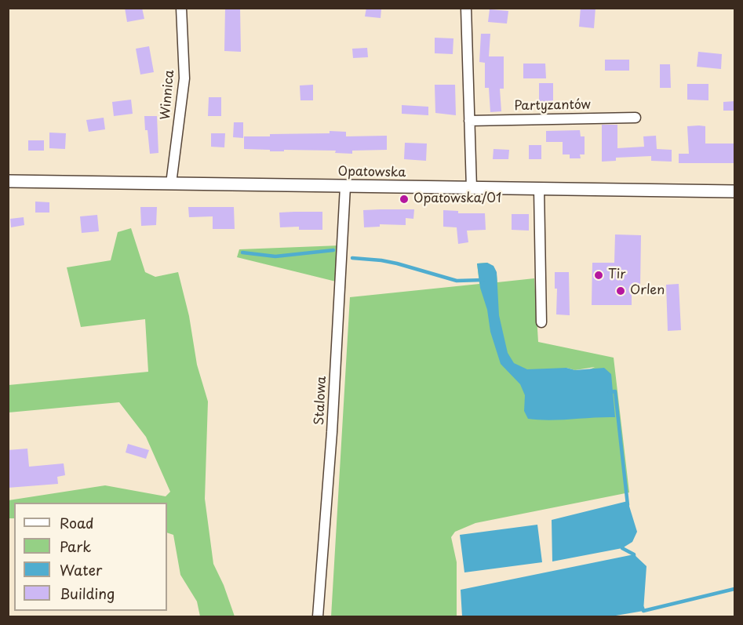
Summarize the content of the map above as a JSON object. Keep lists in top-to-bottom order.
{
  "streets": {
    "street": [
      "Winnica",
      "Partyzantów",
      "Opatowska",
      "Stalowa"
    ]
  },
  "crossings": [
    ["Winnica", "Opatowska"],
    ["Opatowska", "Stalowa"]
  ],
  "places": ["Opatowska/01", "Tir", "Orlen"],
  "legend": [
    "Road",
    "Park",
    "Water",
    "Building"
  ]
}
